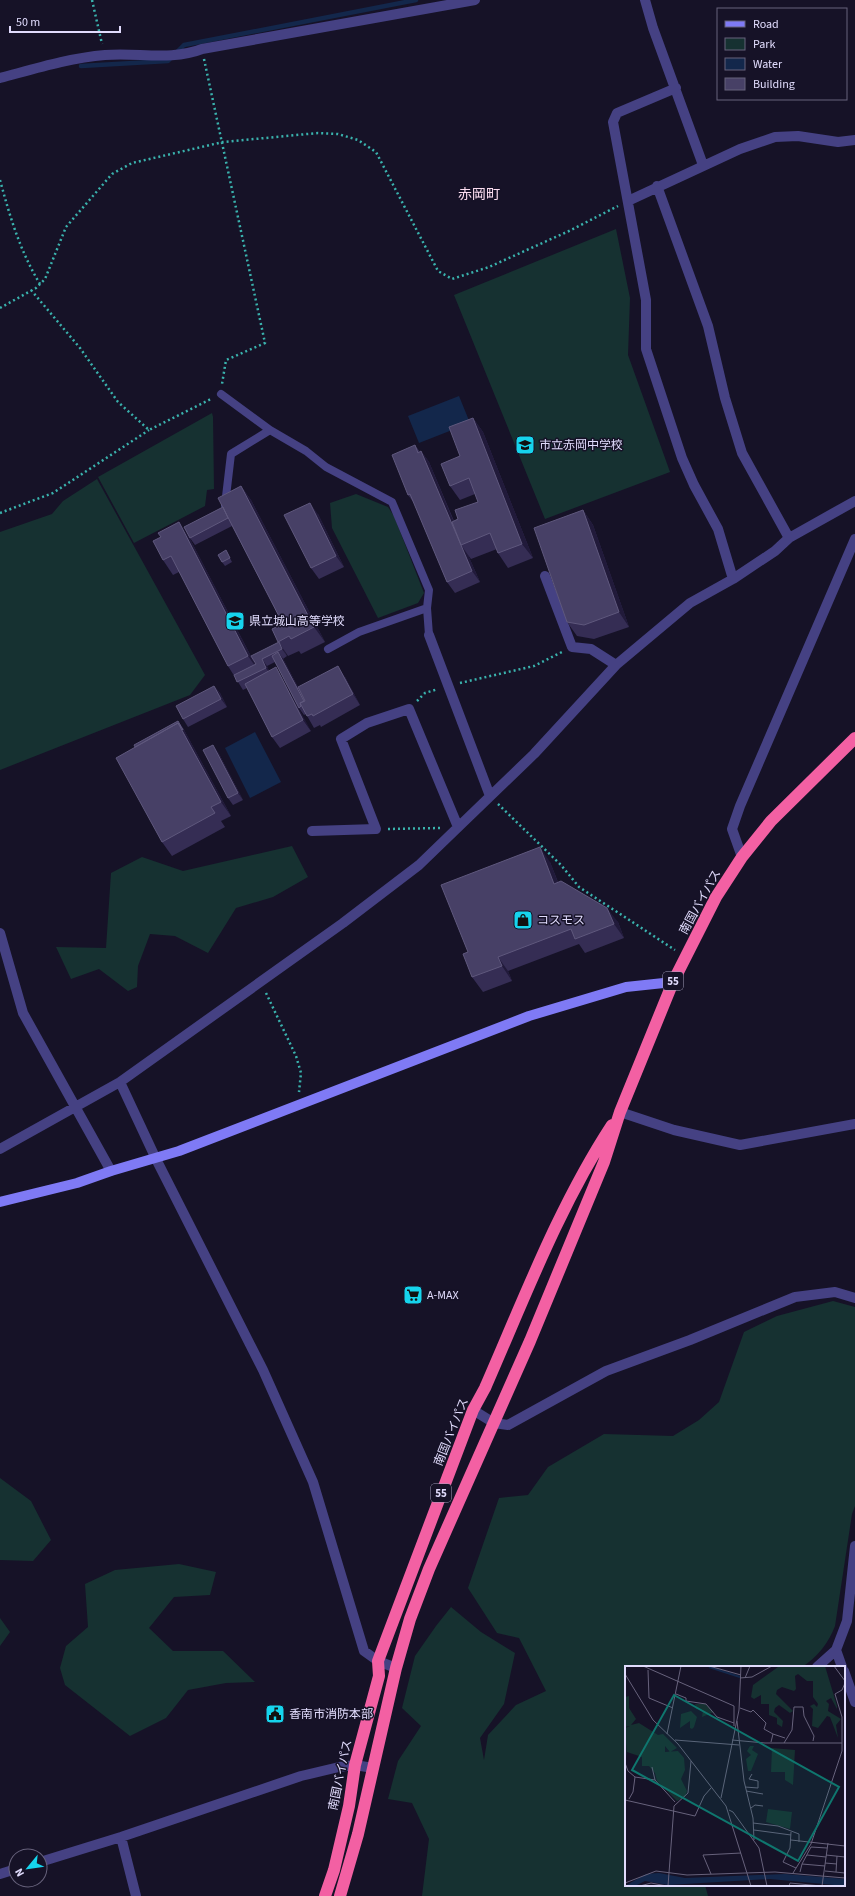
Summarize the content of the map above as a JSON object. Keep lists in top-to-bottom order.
{
  "streets": {
    "highway": ["南国バイパス", "55"]
  },
  "districts": ["赤岡町"],
  "places": {
    "school or university": ["市立赤岡中学校", "県立城山高等学校"],
    "shop": ["コスモス"],
    "supermarket": ["A-MAX"],
    "public building": ["香南市消防本部"]
  },
  "legend": [
    "Road",
    "Park",
    "Water",
    "Building"
  ],
  "scale_bar": "50 m",
  "north": "bottom left"
}
